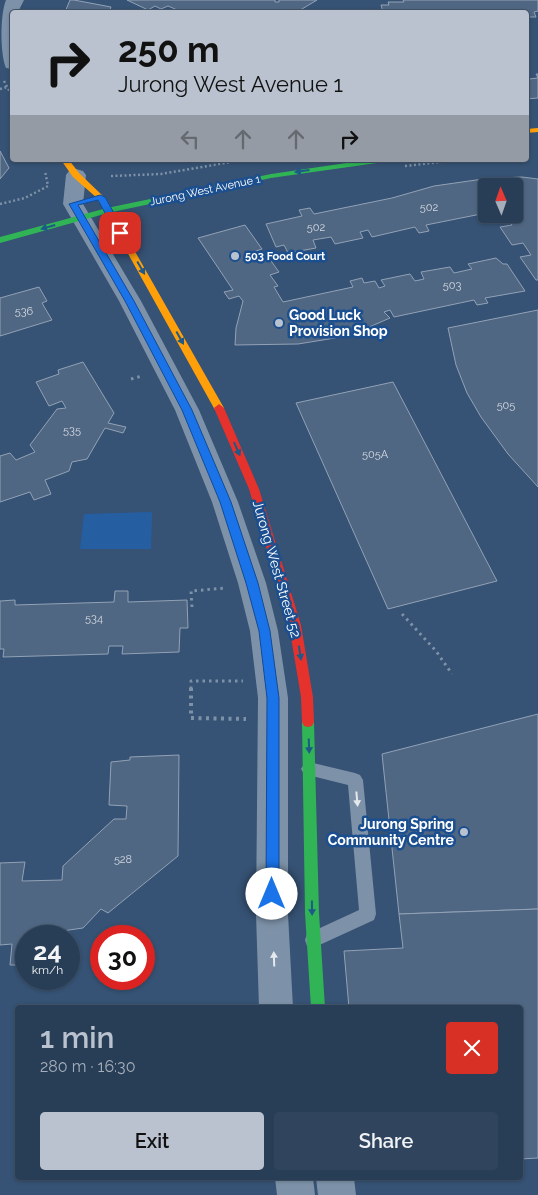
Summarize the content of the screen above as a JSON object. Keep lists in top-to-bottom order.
{
  "streets": {
    "street": ["Jurong West Avenue 1", "Jurong West Street 52"]
  },
  "crossings": [
    ["Jurong West Avenue 1", "Jurong West Street 52"]
  ],
  "one_way": ["Jurong West Avenue 1"],
  "places": ["503 Food Court", "Good Luck Provision Shop", "Jurong Spring Community Centre"],
  "house_numbers": [
    "502",
    "502",
    "503",
    "536",
    "505",
    "535",
    "505A",
    "534",
    "528"
  ],
  "north": "top",
  "page": {
    "turn": ["250 m", "Jurong West Avenue 1"],
    "speed": "24 km/h",
    "limit": "30",
    "heading": ["1 min", "280 m · 16:30"],
    "buttons": ["Exit", "Share"]
  }
}
